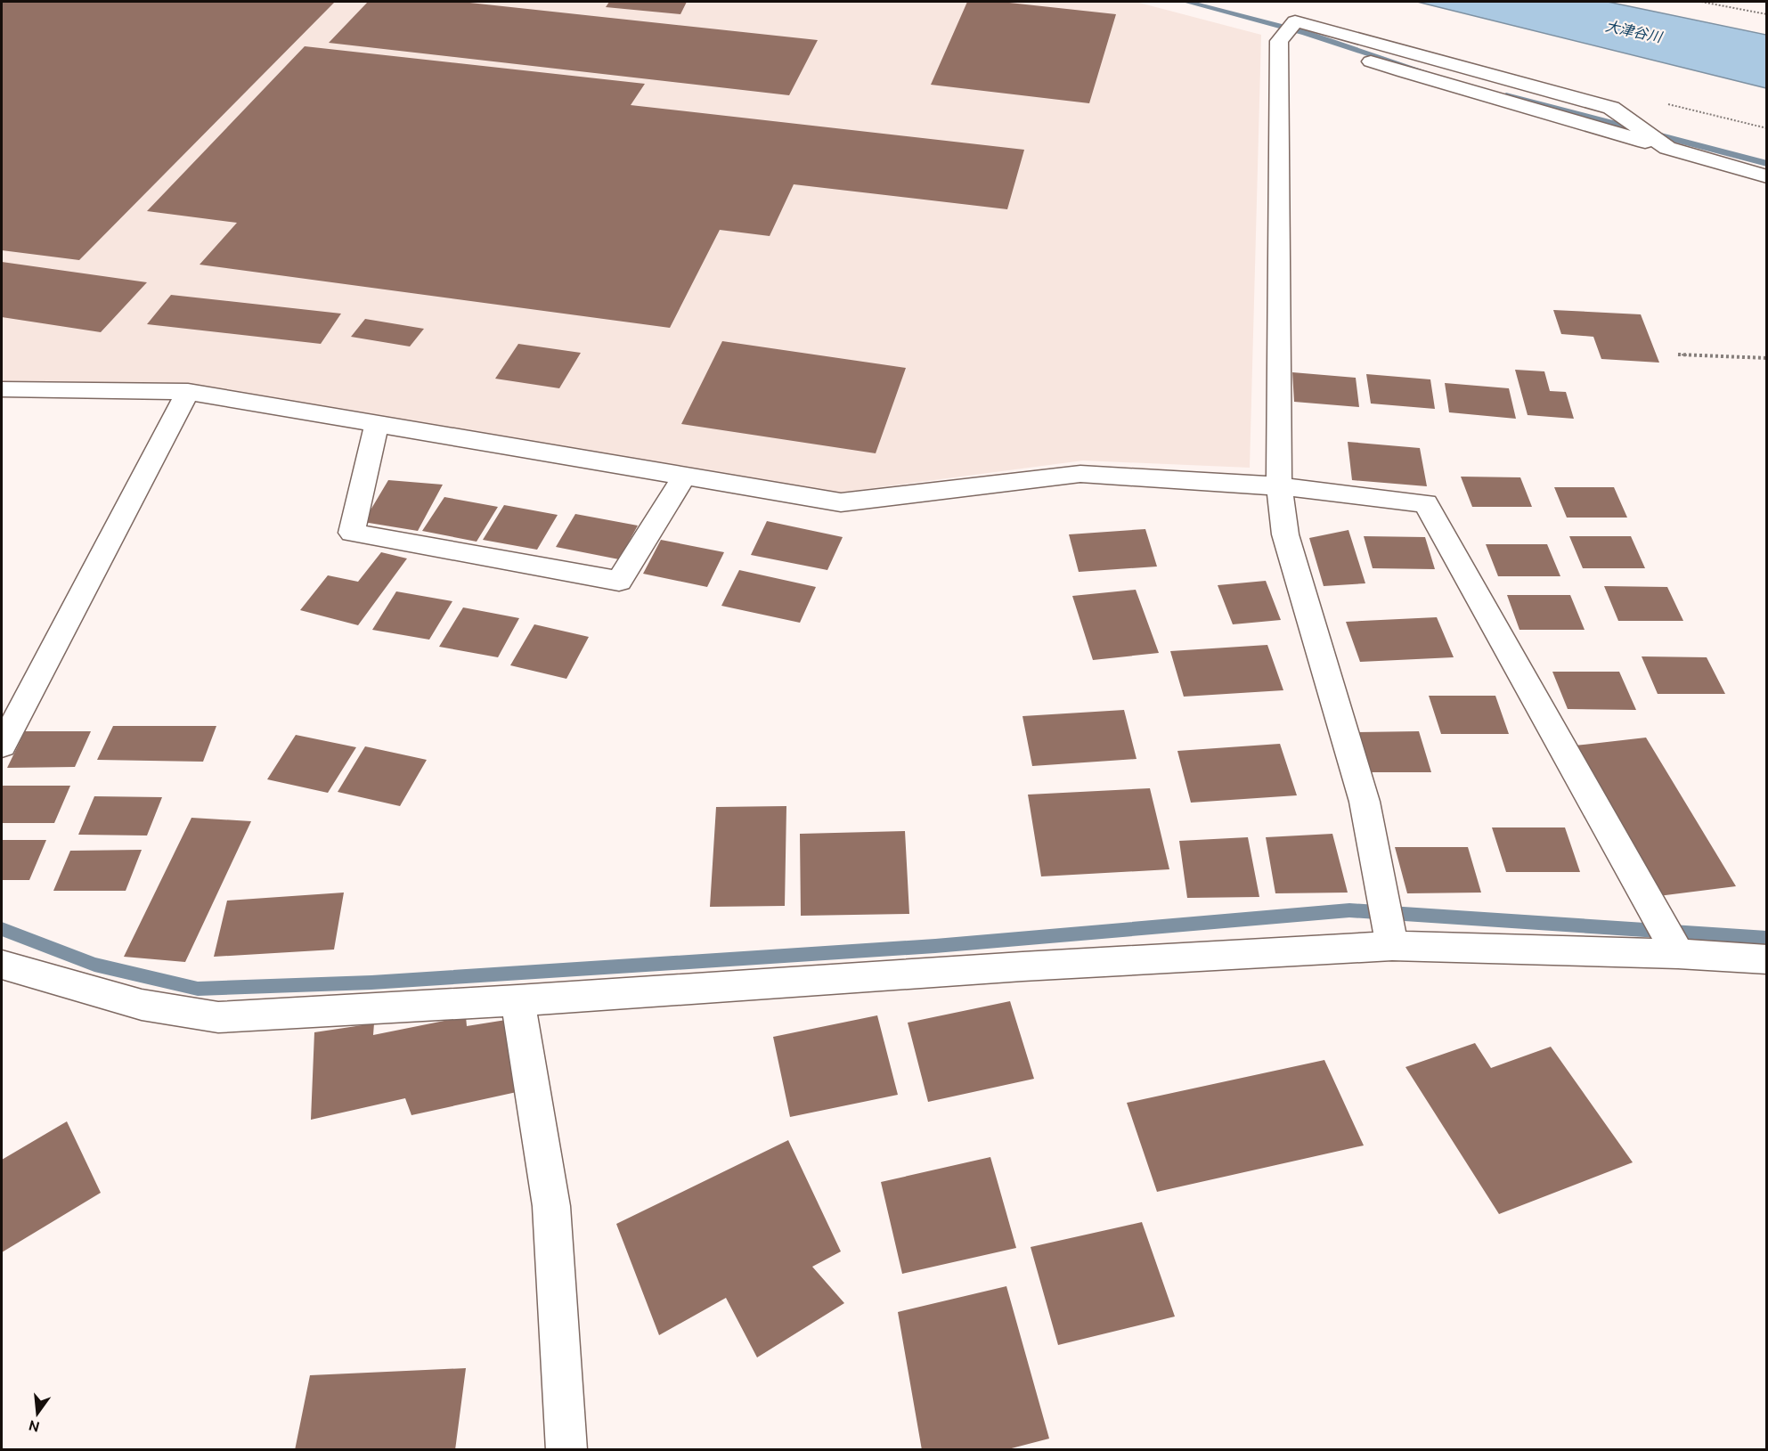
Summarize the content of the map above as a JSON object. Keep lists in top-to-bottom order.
{
  "water": ["大津谷川"],
  "north": "bottom"
}
